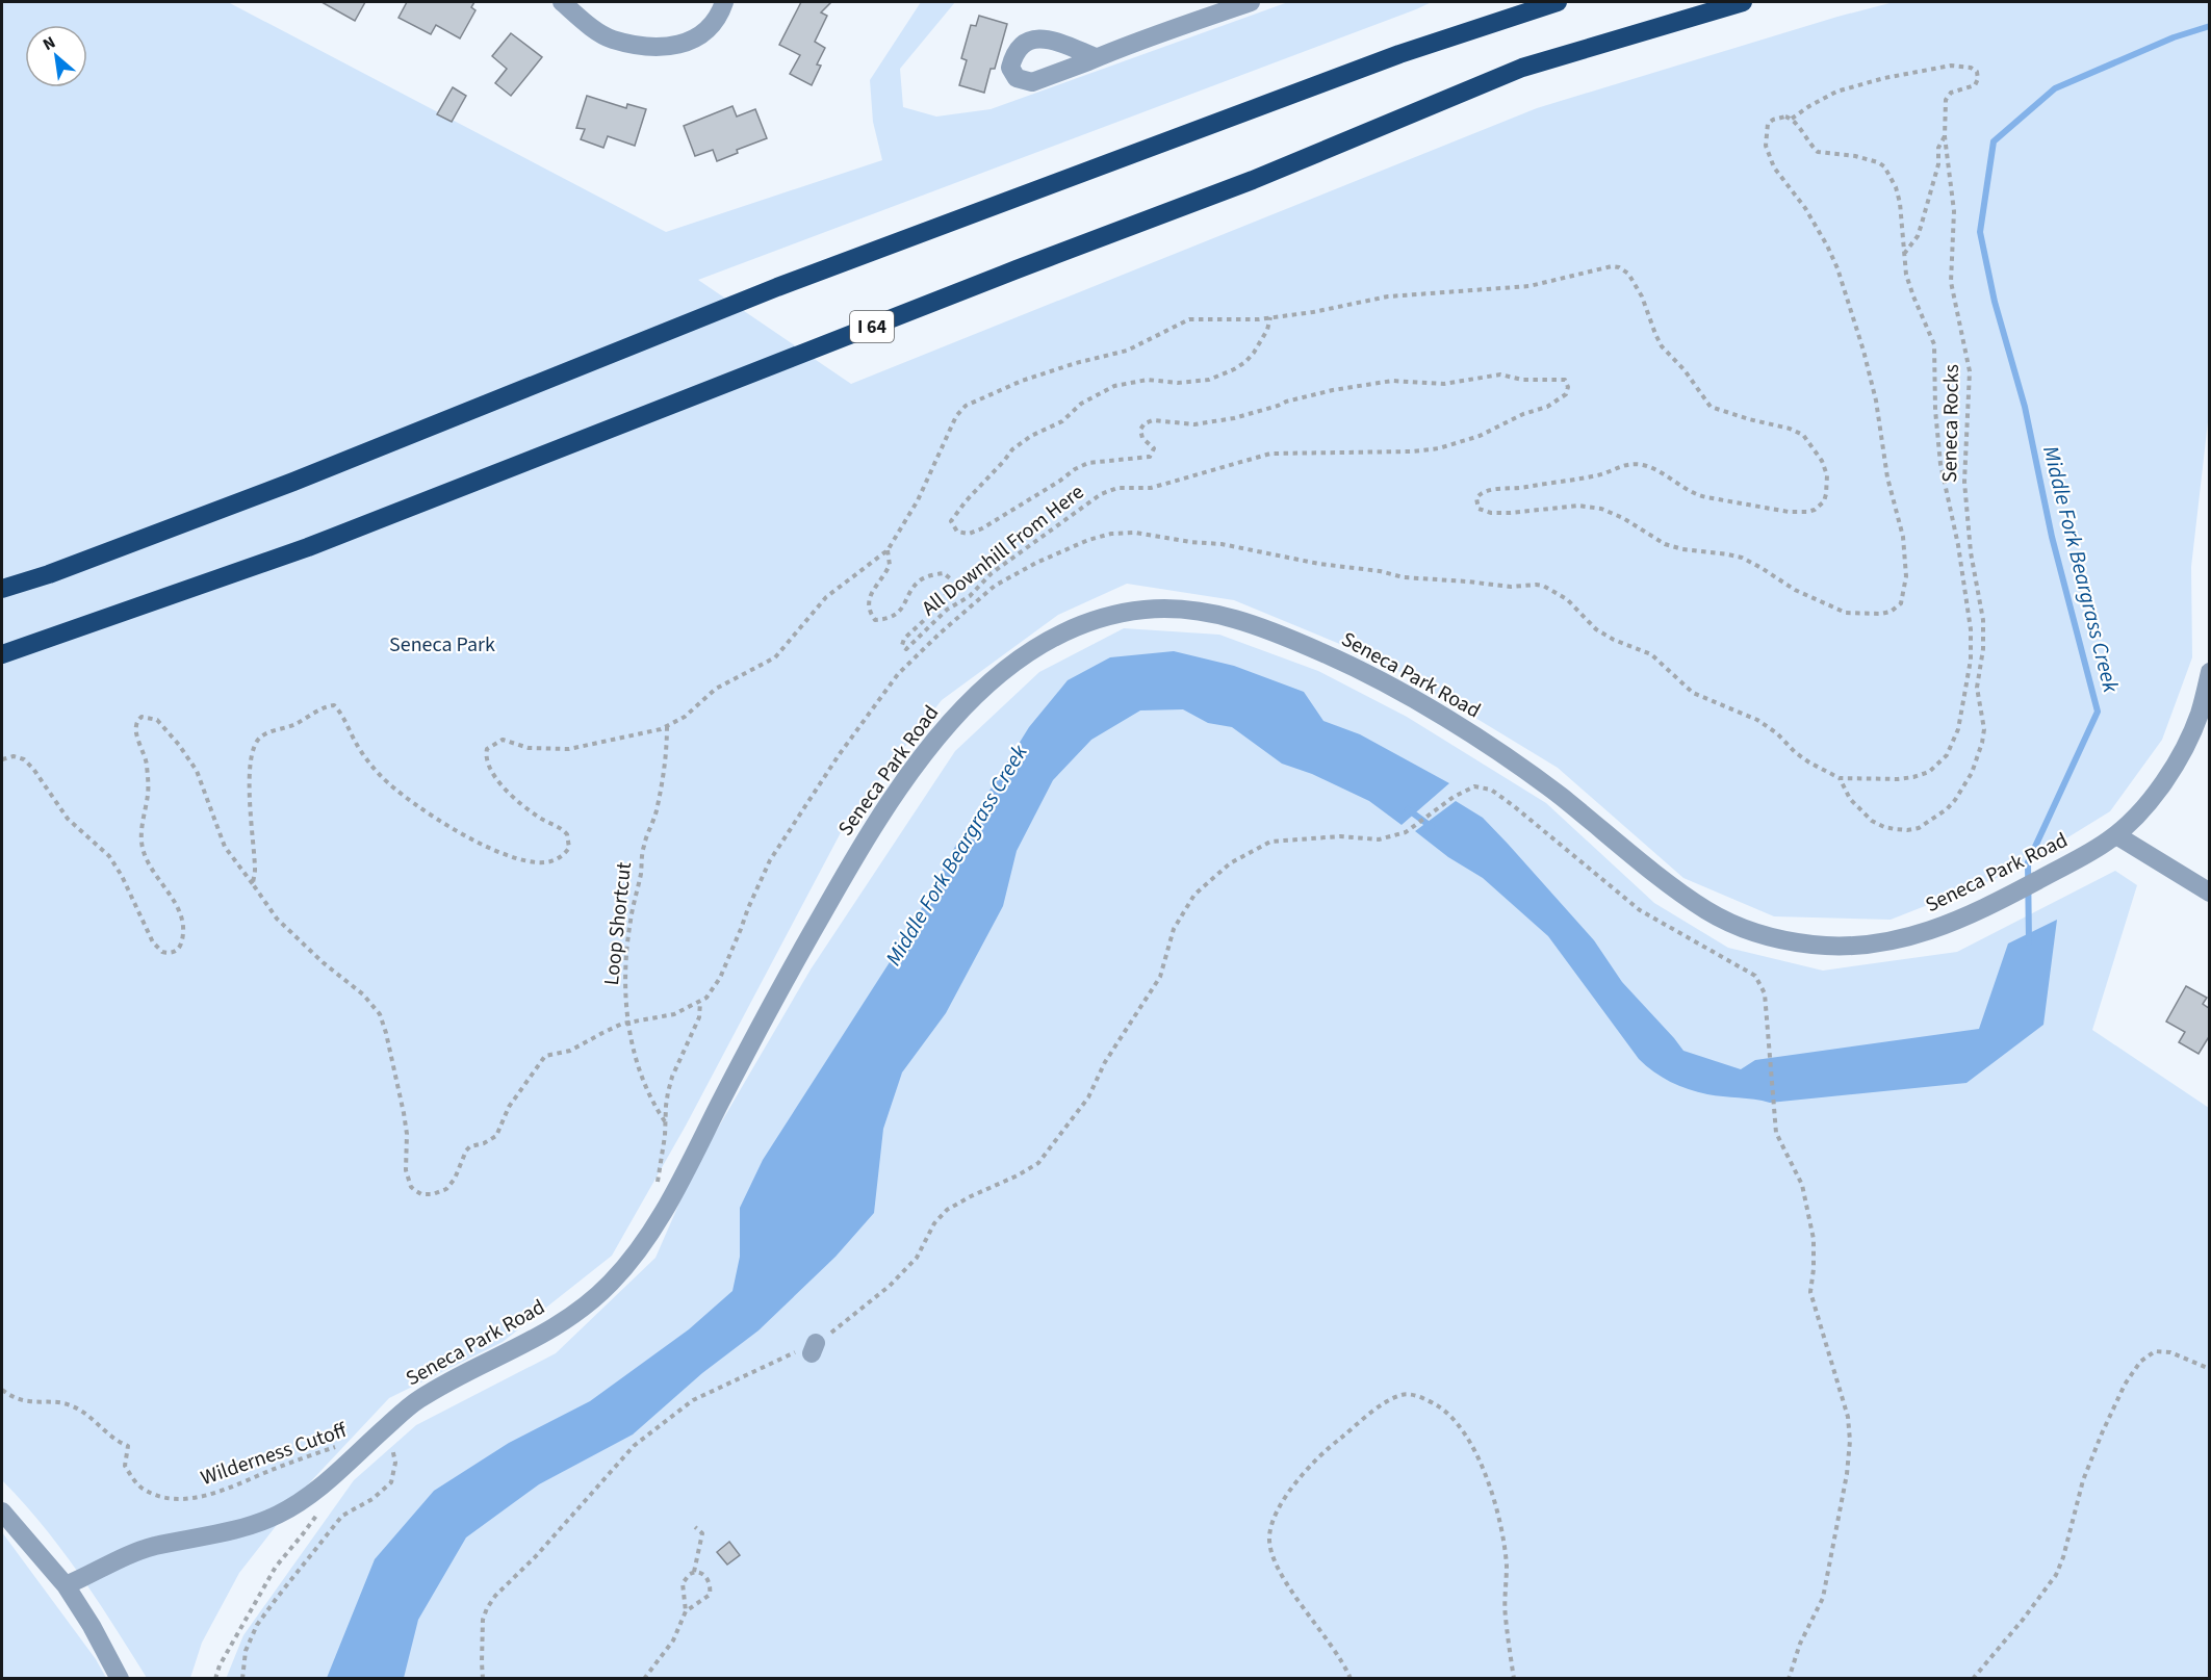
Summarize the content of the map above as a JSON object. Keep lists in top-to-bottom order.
{
  "streets": {
    "highway": ["I 64"],
    "street": ["Seneca Park Road"],
    "path": [
      "Seneca Rocks",
      "All Downhill From Here",
      "Loop Shortcut",
      "Wilderness Cutoff"
    ]
  },
  "water": ["Middle Fork Beargrass Creek"],
  "parks": ["Seneca Park"],
  "north": "top left"
}
